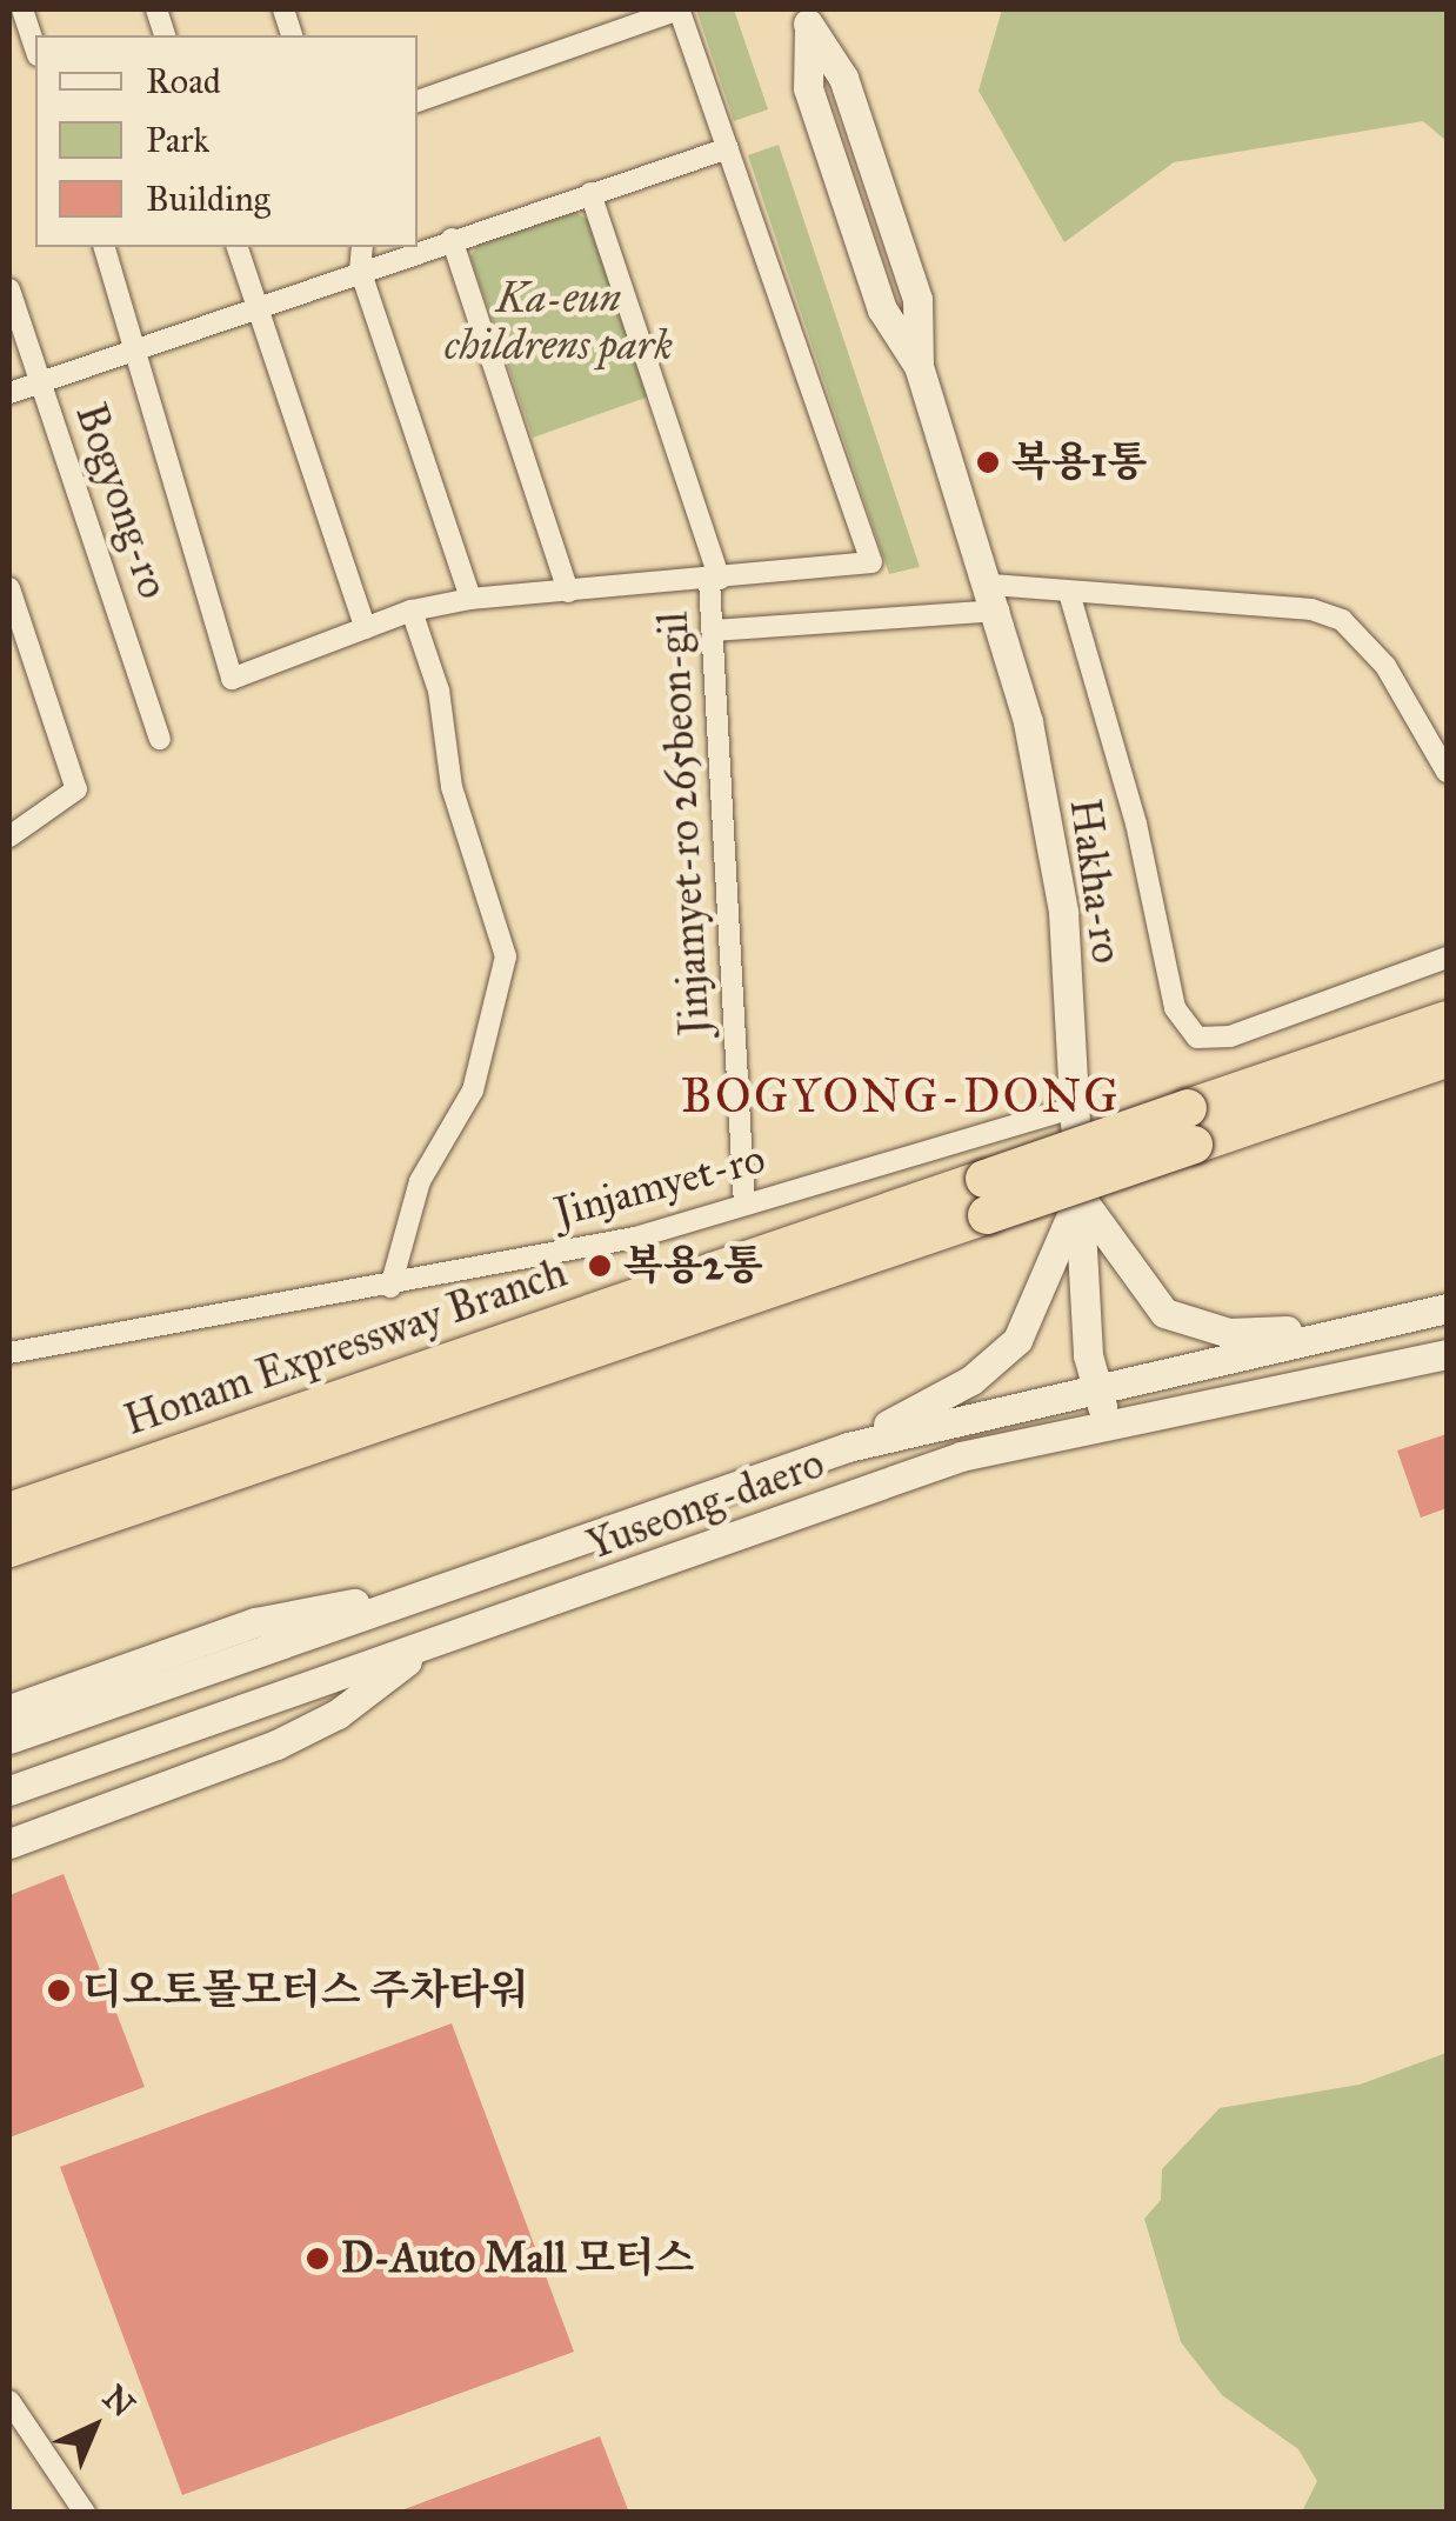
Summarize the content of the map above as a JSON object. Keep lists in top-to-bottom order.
{
  "streets": {
    "highway": ["Honam Expressway Branch"],
    "street": [
      "Bogyong-ro",
      "Jinjamyet-ro 265beon-gil",
      "Hakha-ro",
      "Jinjamyet-ro",
      "Yuseong-daero"
    ]
  },
  "crossings": [
    ["Jinjamyet-ro 265beon-gil", "Jinjamyet-ro"],
    ["Hakha-ro", "Jinjamyet-ro"],
    ["Hakha-ro", "Yuseong-daero"]
  ],
  "districts": ["BOGYONG-DONG"],
  "parks": ["Ka-eun childrens park"],
  "places": [
    "복용1통",
    "복용2통",
    "디오토몰모터스 주차타워",
    "D-Auto Mall 모터스"
  ],
  "legend": ["Road", "Park", "Building"],
  "north": "top right"
}
